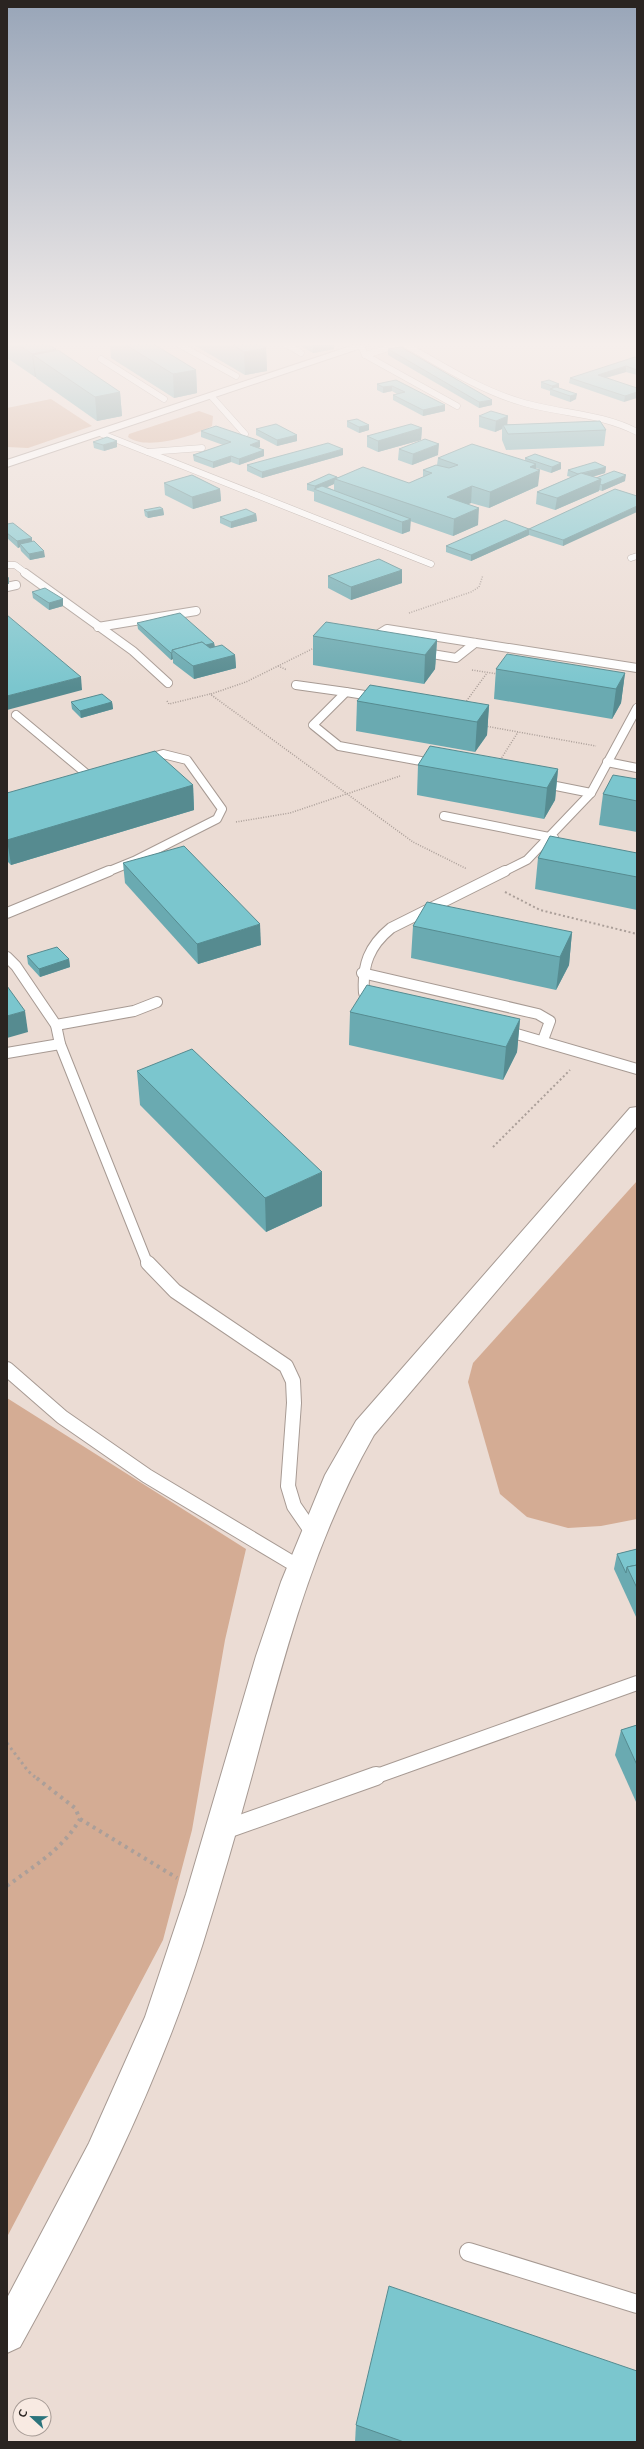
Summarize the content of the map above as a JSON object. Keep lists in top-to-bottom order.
{
  "north": "left"
}
